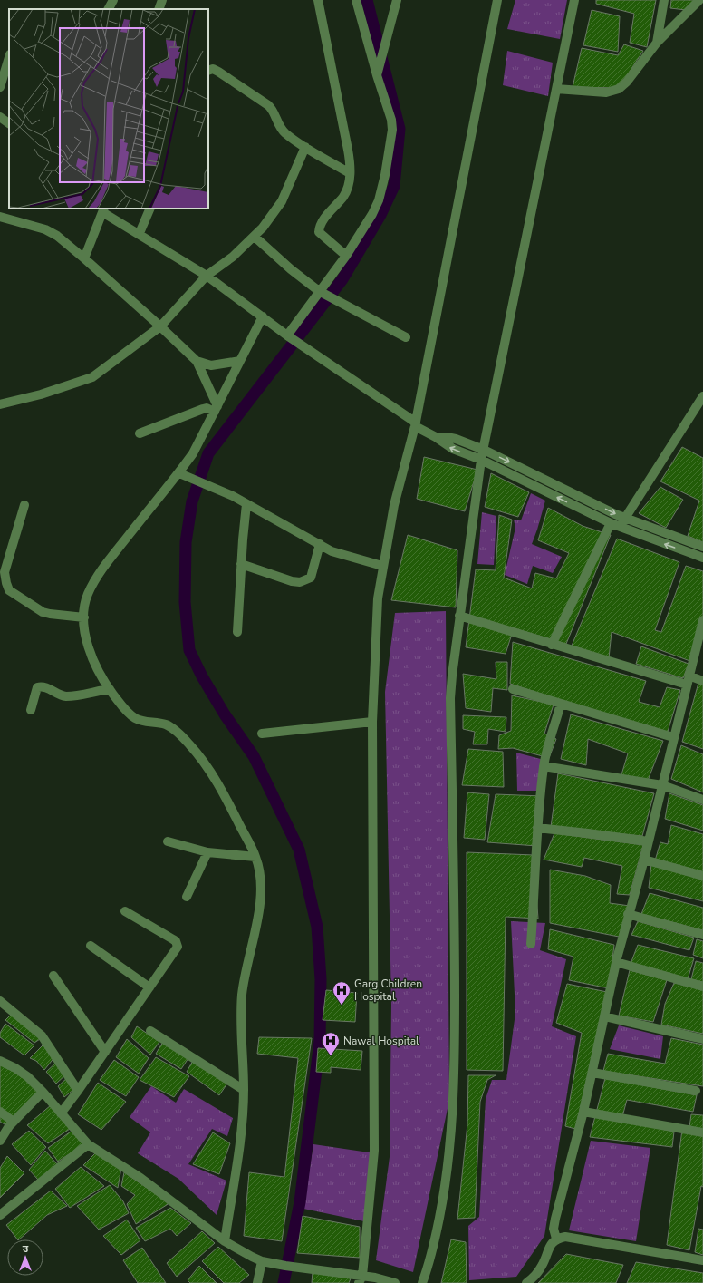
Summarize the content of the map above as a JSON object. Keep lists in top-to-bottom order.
{
  "places": {
    "hospital": ["Garg Children Hospital", "Nawal Hospital"]
  },
  "north": "top"
}
